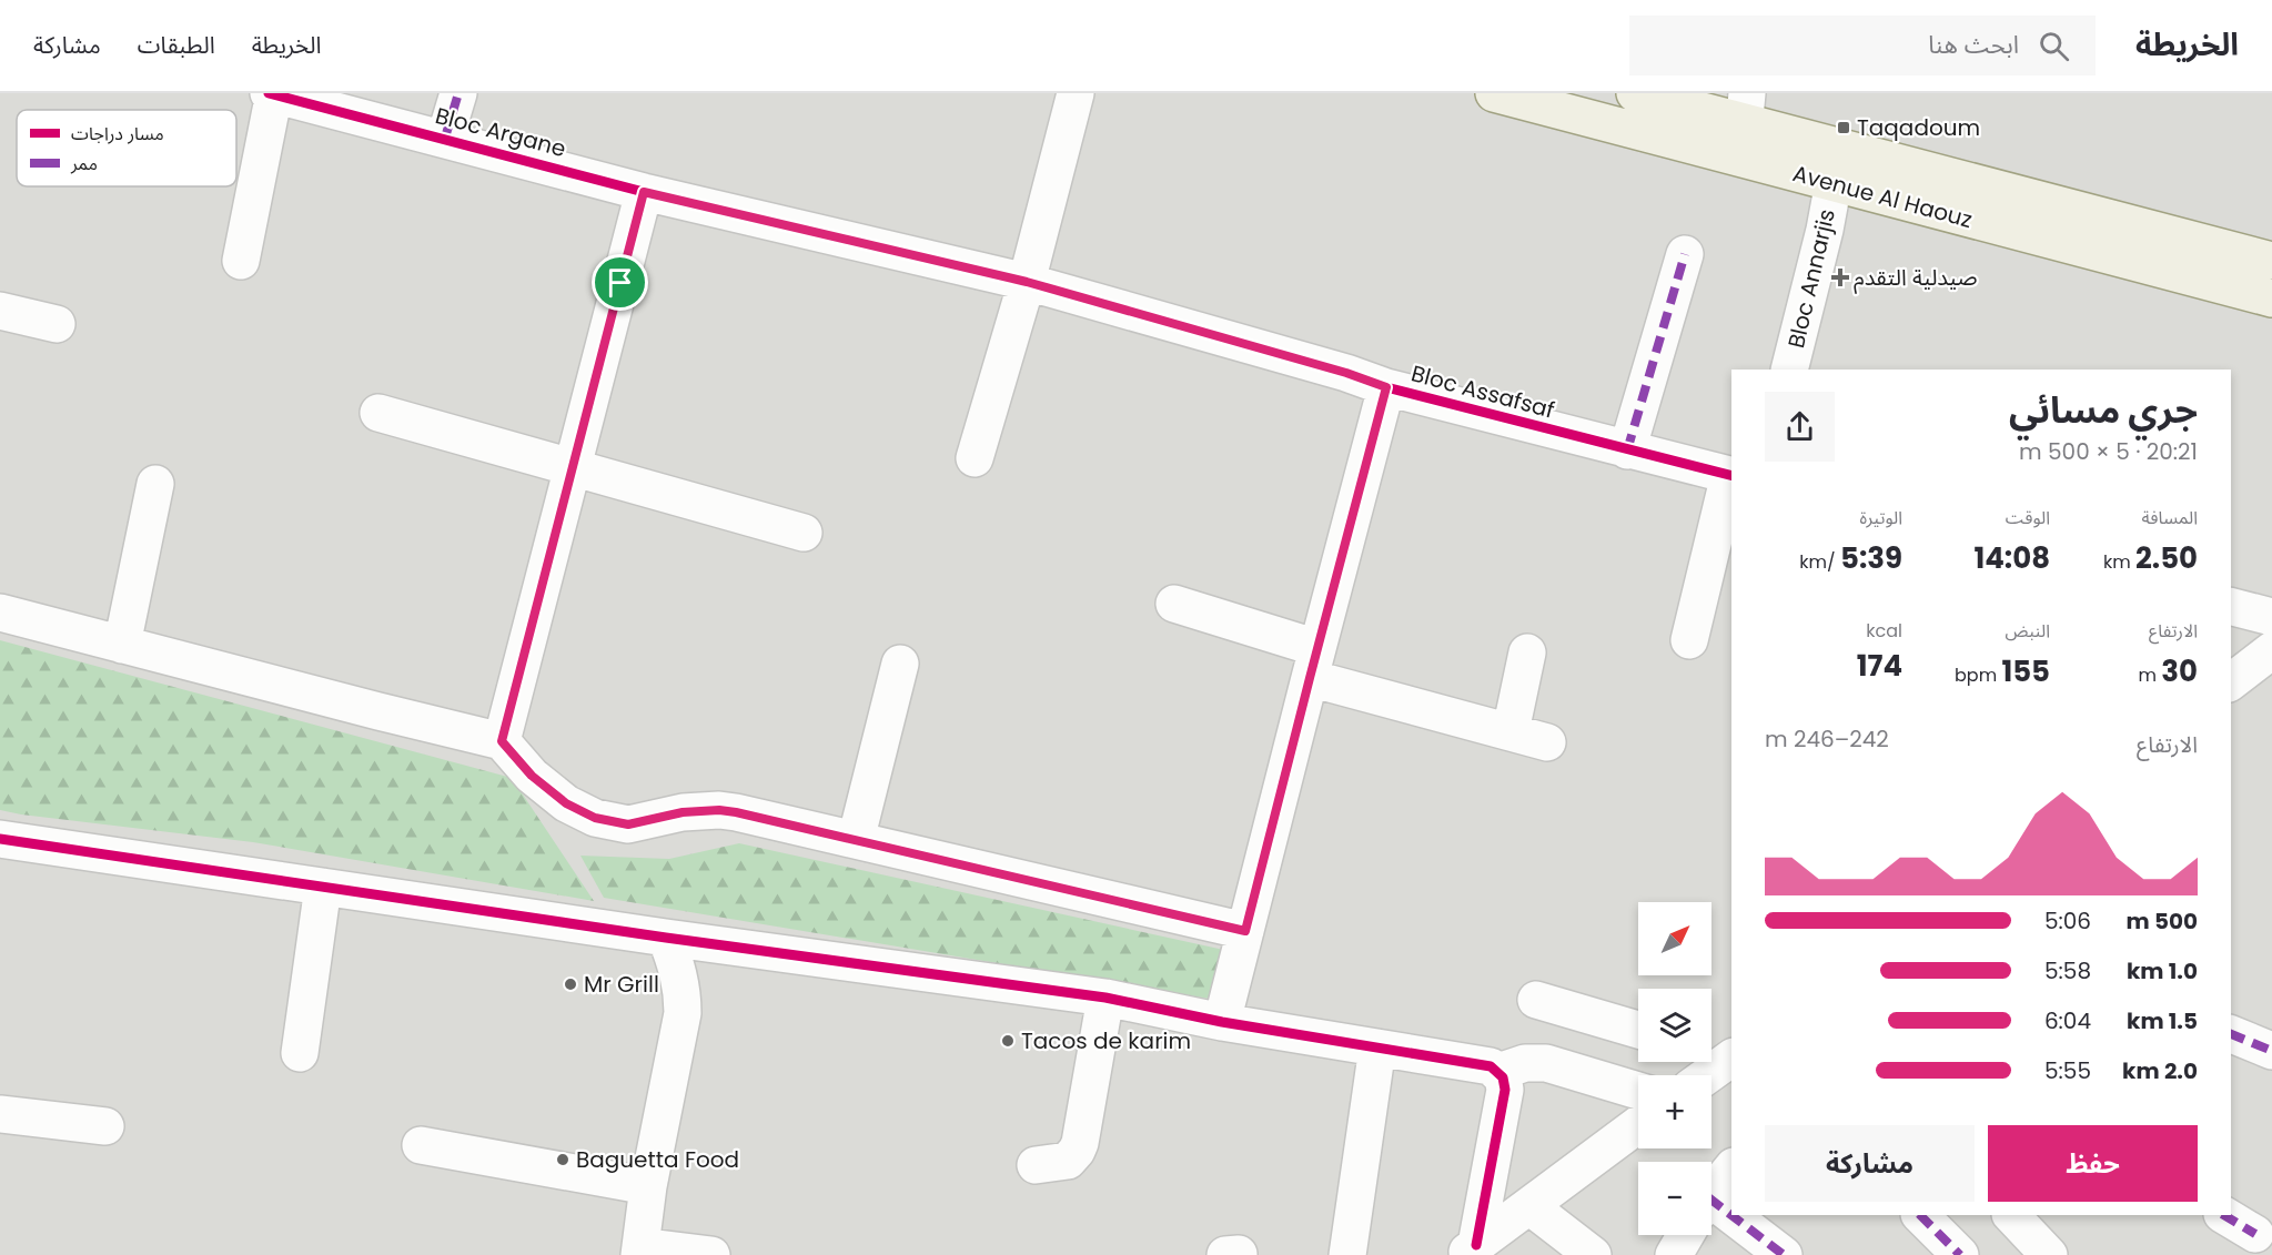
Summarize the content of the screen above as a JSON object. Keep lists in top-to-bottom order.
{
  "streets": {
    "main road": ["Avenue Al Haouz"],
    "street": ["Bloc Argane", "Bloc Annarjis", "Bloc Assafsaf"]
  },
  "crossings": [
    ["Bloc Argane", "Bloc Assafsaf"],
    ["Avenue Al Haouz", "Bloc Annarjis"]
  ],
  "places": {
    "transit": ["Taqadoum"],
    "health": ["صيدلية التقدم"],
    "other": ["Mr Grill", "Tacos de karim", "Baguetta Food"]
  },
  "legend": ["مسار دراجات", "ممر"],
  "north": "top right",
  "page": {
    "header": "الخريطة",
    "search": "ابحث هنا",
    "nav": ["الخريطة", "الطبقات", "مشاركة"],
    "heading": ["جري مسائي", "20:21 · 5 × 500 m"],
    "stats": [
      ["المسافة", "2.50 km"],
      ["الوقت", "14:08"],
      ["الوتيرة", "5:39 /km"],
      ["الارتفاع", "30 m"],
      ["النبض", "155 bpm"],
      ["kcal", "174"]
    ],
    "chart": ["الارتفاع", "242–246 m"],
    "list": [
      {
        "name": "500 m",
        "note": "5:06"
      },
      {
        "name": "1.0 km",
        "note": "5:58"
      },
      {
        "name": "1.5 km",
        "note": "6:04"
      },
      {
        "name": "2.0 km",
        "note": "5:55"
      }
    ],
    "map_buttons": ["+", "−"],
    "buttons": ["حفظ", "مشاركة"]
  }
}
